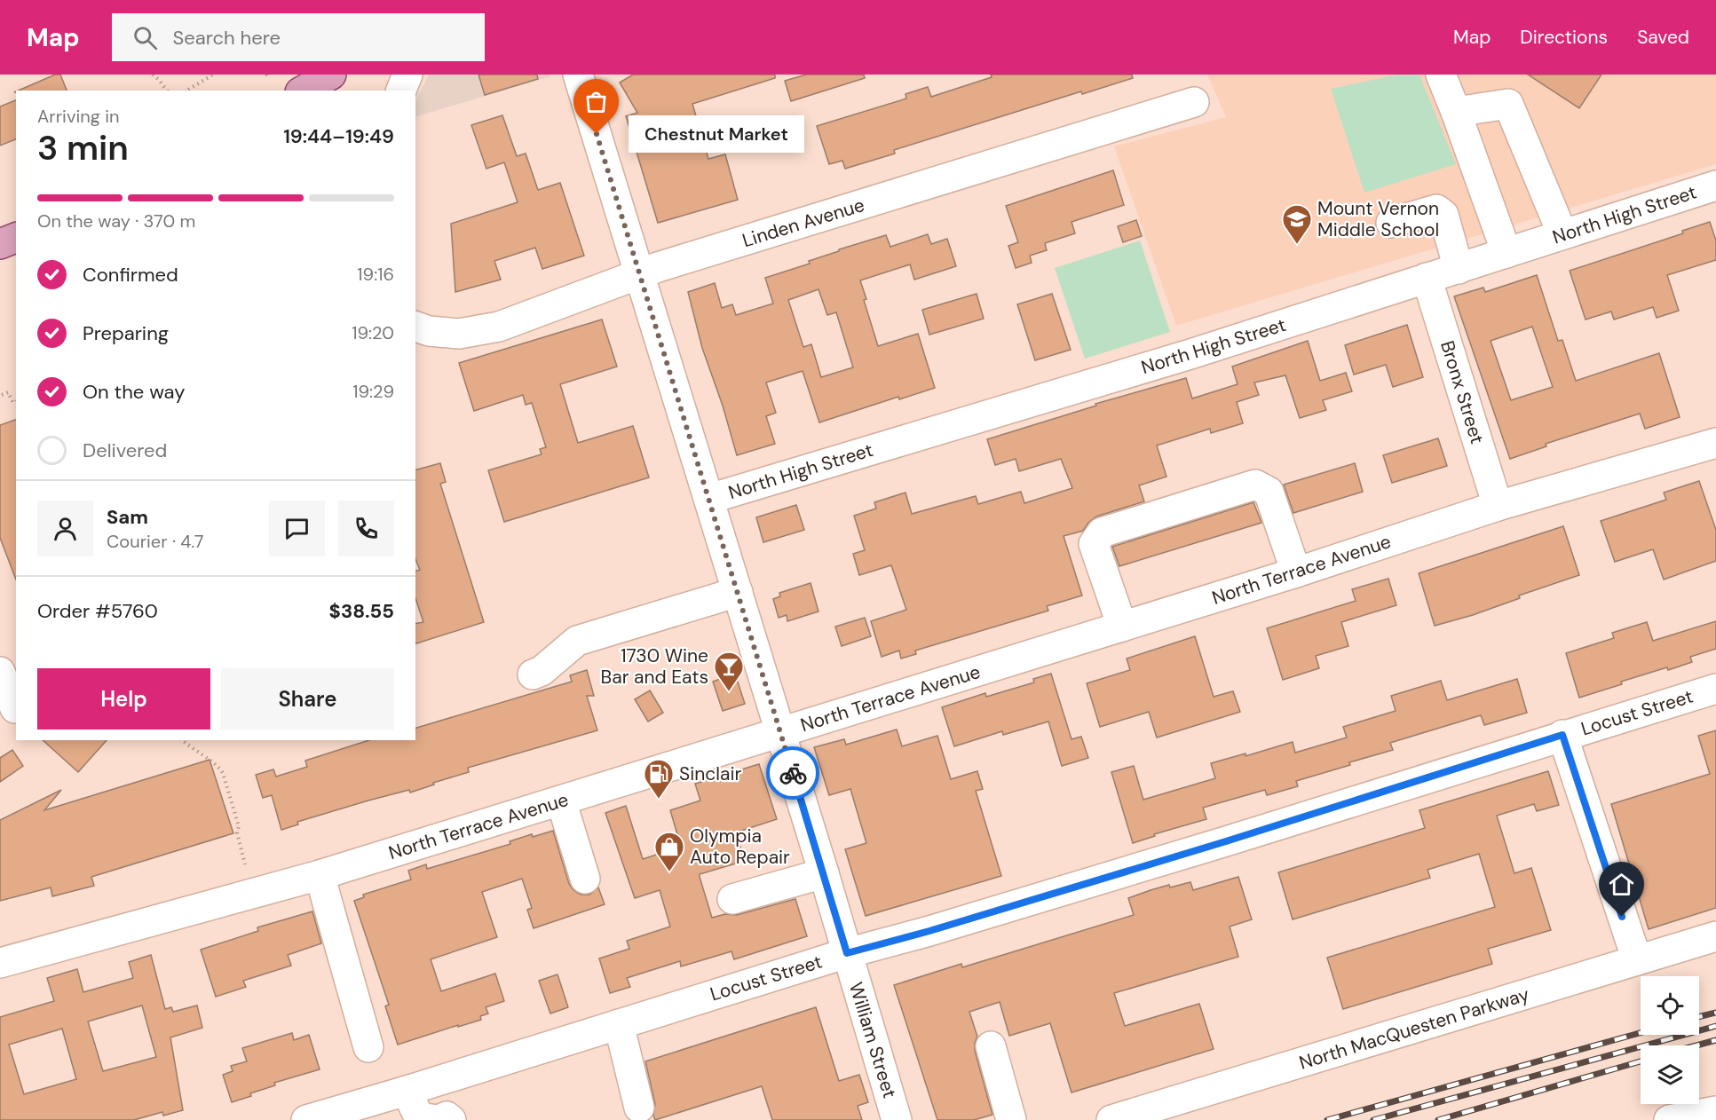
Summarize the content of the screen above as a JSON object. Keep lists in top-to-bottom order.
{
  "streets": {
    "street": [
      "North High Street",
      "Linden Avenue",
      "Bronx Street",
      "North Terrace Avenue",
      "Locust Street",
      "North MacQuesten Parkway",
      "William Street"
    ]
  },
  "crossings": [
    ["North High Street", "Bronx Street"],
    ["North High Street", "William Street"],
    ["Linden Avenue", "William Street"],
    ["Bronx Street", "North Terrace Avenue"],
    ["North Terrace Avenue", "William Street"],
    ["Locust Street", "William Street"]
  ],
  "places": {
    "other": ["Chestnut Market"],
    "school or university": ["Mount Vernon Middle School"],
    "bar": ["1730 Wine Bar and Eats"],
    "fuel station": ["Sinclair"],
    "shop": ["Olympia Auto Repair"]
  },
  "page": {
    "header": "Map",
    "search": "Search here",
    "nav": ["Map", "Directions", "Saved"],
    "heading": ["3 min", "Arriving in", "19:44–19:49"],
    "panel": [
      "Sam",
      "Courier · 4.7",
      "Order #5760",
      "$38.55"
    ],
    "bubble": "Chestnut Market",
    "bar": "On the way · 370 m",
    "list": [
      ["Confirmed", "19:16"],
      ["Preparing", "19:20"],
      ["On the way", "19:29"],
      "Delivered"
    ],
    "buttons": ["Help", "Share"]
  }
}
